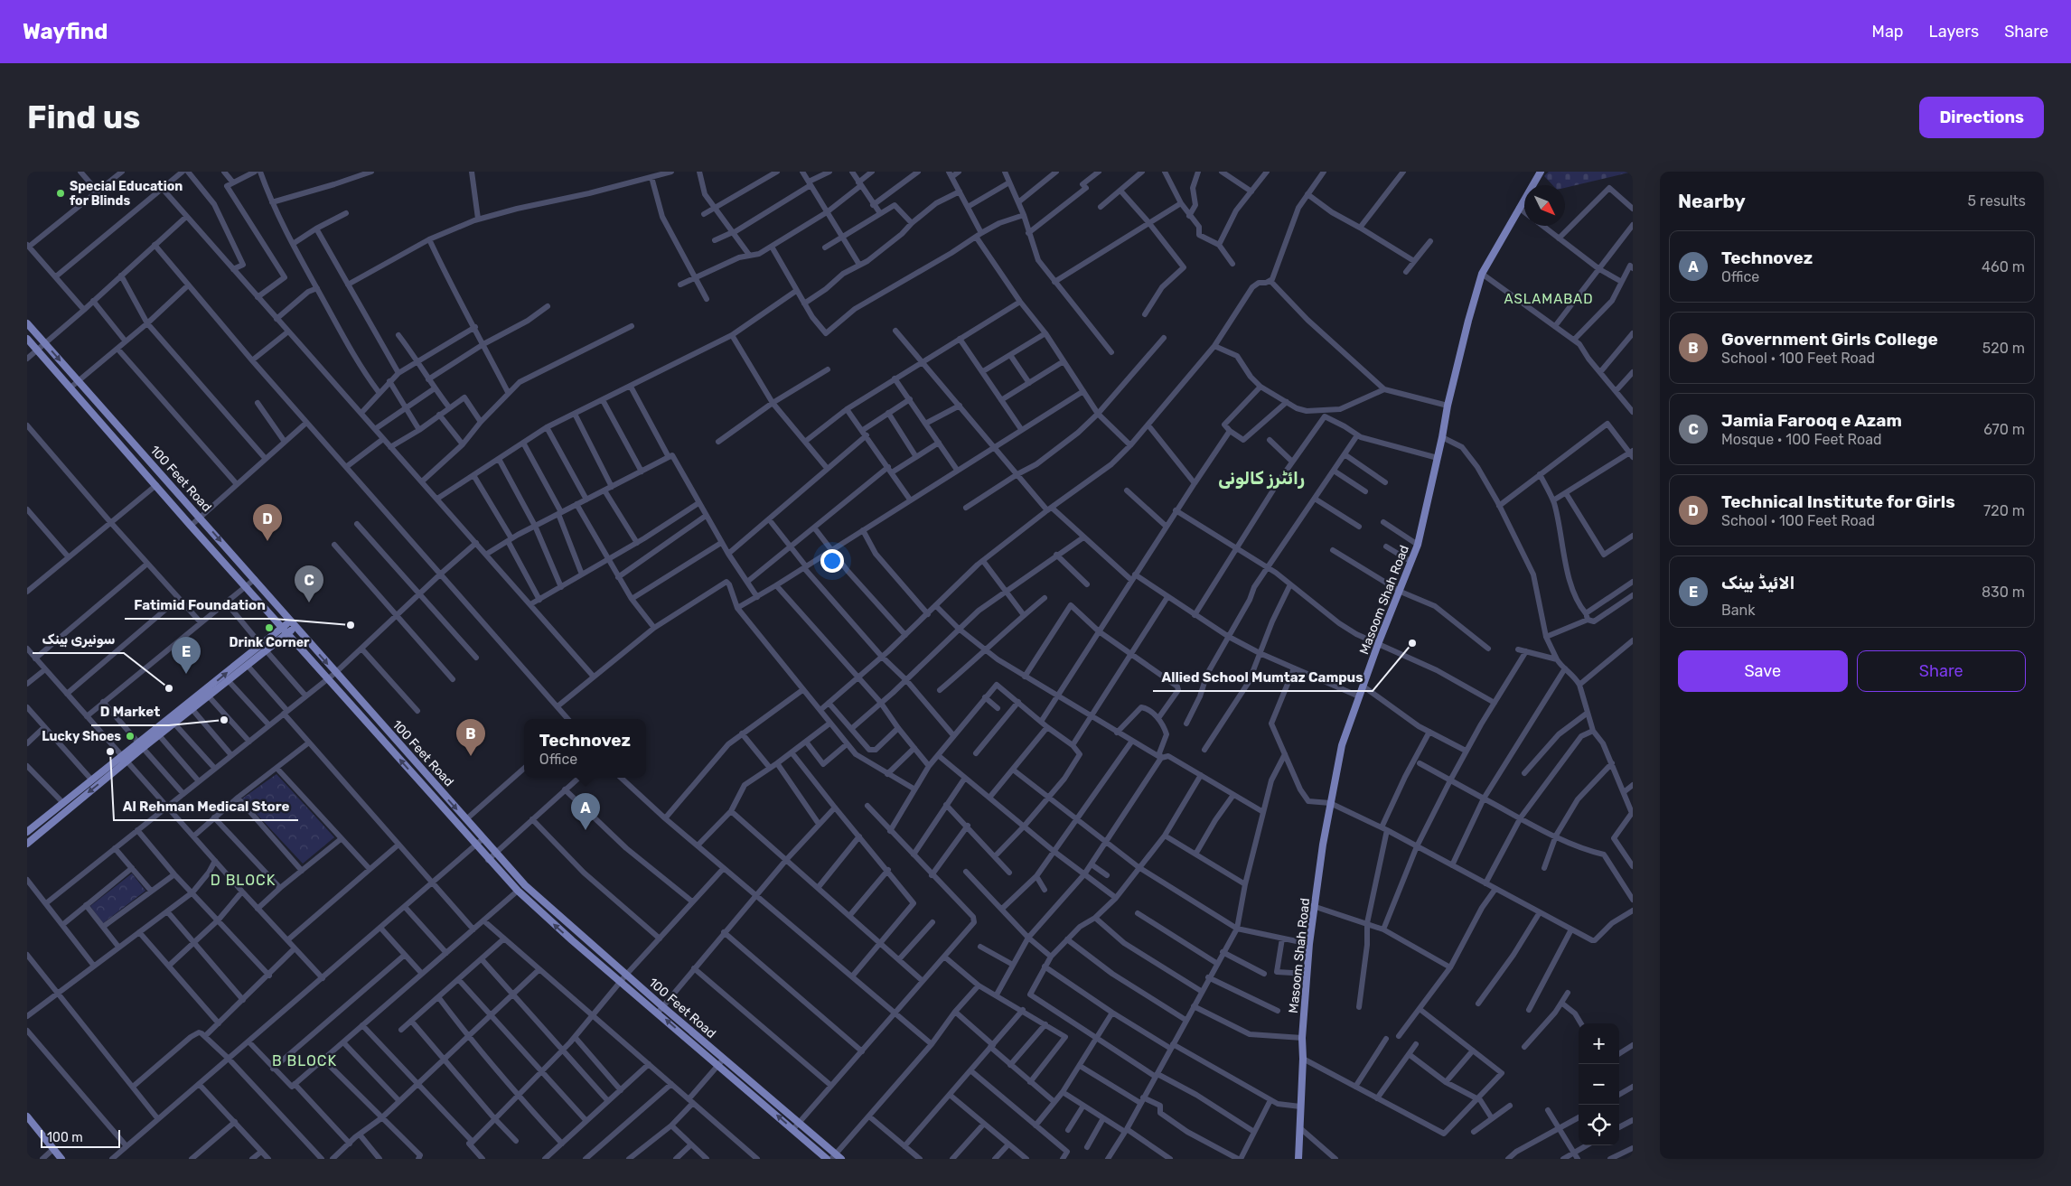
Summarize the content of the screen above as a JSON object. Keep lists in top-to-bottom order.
{
  "streets": {
    "main road": ["100 Feet Road", "Masoom Shah Road"]
  },
  "districts": [
    "ASLAMABAD",
    "رائٹرز کالونی",
    "D BLOCK",
    "B BLOCK"
  ],
  "places": [
    "Special Education for Blinds",
    "Fatimid Foundation",
    "Drink Corner",
    "Allied School Mumtaz Campus",
    "سونیری بینک",
    "D Market",
    "Lucky Shoes",
    "Al Rehman Medical Store"
  ],
  "scale_bar": "100 m",
  "north": "bottom right",
  "page": {
    "header": "Wayfind",
    "nav": ["Map", "Layers", "Share"],
    "buttons": [
      "Directions",
      ["Save", "Share"]
    ],
    "title": "Find us",
    "heading": ["Nearby", "5 results"],
    "list": [
      {
        "mark": "A",
        "name": "Technovez",
        "note": "Office",
        "value": "460 m"
      },
      {
        "mark": "B",
        "name": "Government Girls College",
        "note": "School · 100 Feet Road",
        "value": "520 m"
      },
      {
        "mark": "C",
        "name": "Jamia Farooq e Azam",
        "note": "Mosque · 100 Feet Road",
        "value": "670 m"
      },
      {
        "mark": "D",
        "name": "Technical Institute for Girls",
        "note": "School · 100 Feet Road",
        "value": "720 m"
      },
      {
        "mark": "E",
        "name": "الائیڈ بینک",
        "note": "Bank",
        "value": "830 m"
      }
    ],
    "pins": [
      "D",
      "C",
      "E",
      "B",
      "A"
    ],
    "popup": ["Technovez", "Office"],
    "map_buttons": ["+", "−"],
    "scale": "100 m"
  }
}
